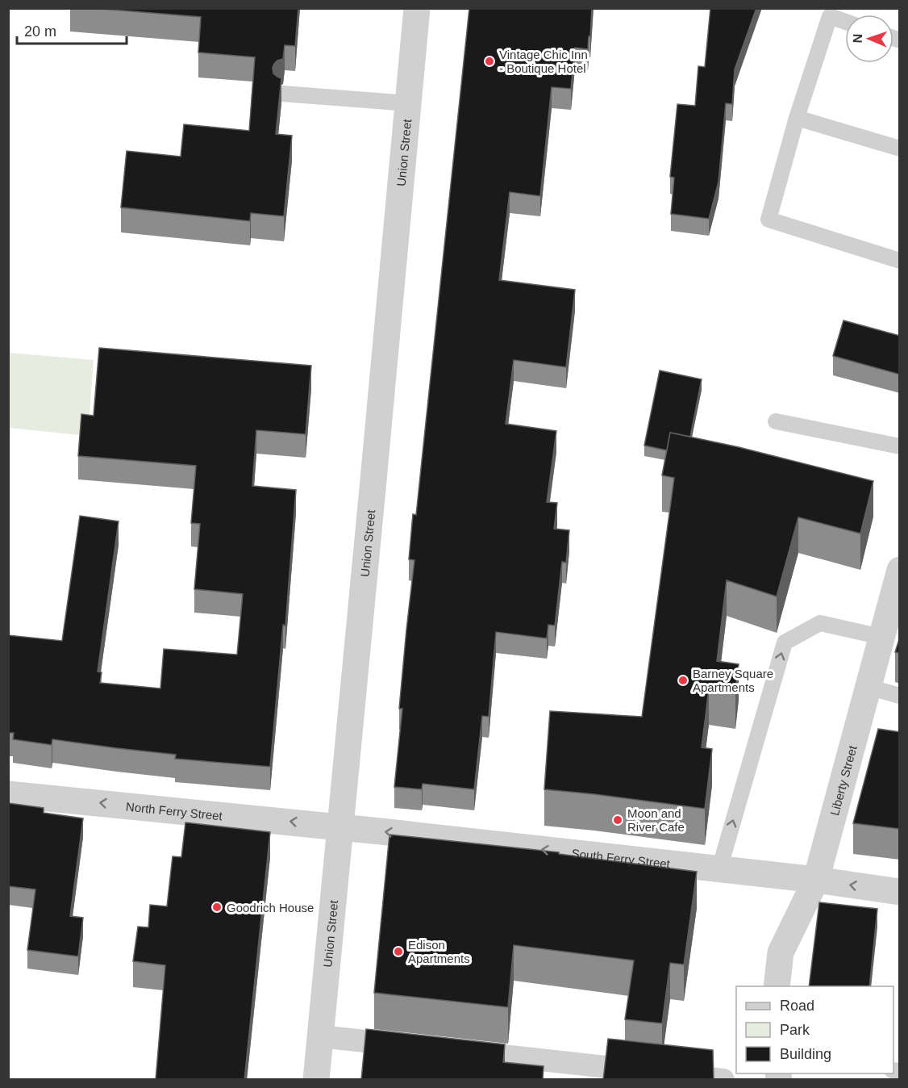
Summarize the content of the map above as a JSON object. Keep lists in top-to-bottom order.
{
  "streets": {
    "street": [
      "Union Street",
      "Liberty Street",
      "North Ferry Street",
      "South Ferry Street"
    ]
  },
  "crossings": [
    ["Union Street", "North Ferry Street"],
    ["Union Street", "South Ferry Street"],
    ["Liberty Street", "South Ferry Street"],
    ["North Ferry Street", "South Ferry Street"]
  ],
  "one_way": ["North Ferry Street"],
  "places": [
    "Vintage Chic Inn - Boutique Hotel",
    "Barney Square Apartments",
    "Moon and River Cafe",
    "Goodrich House",
    "Edison Apartments"
  ],
  "legend": ["Road", "Park", "Building"],
  "scale_bar": "20 m",
  "north": "left"
}
